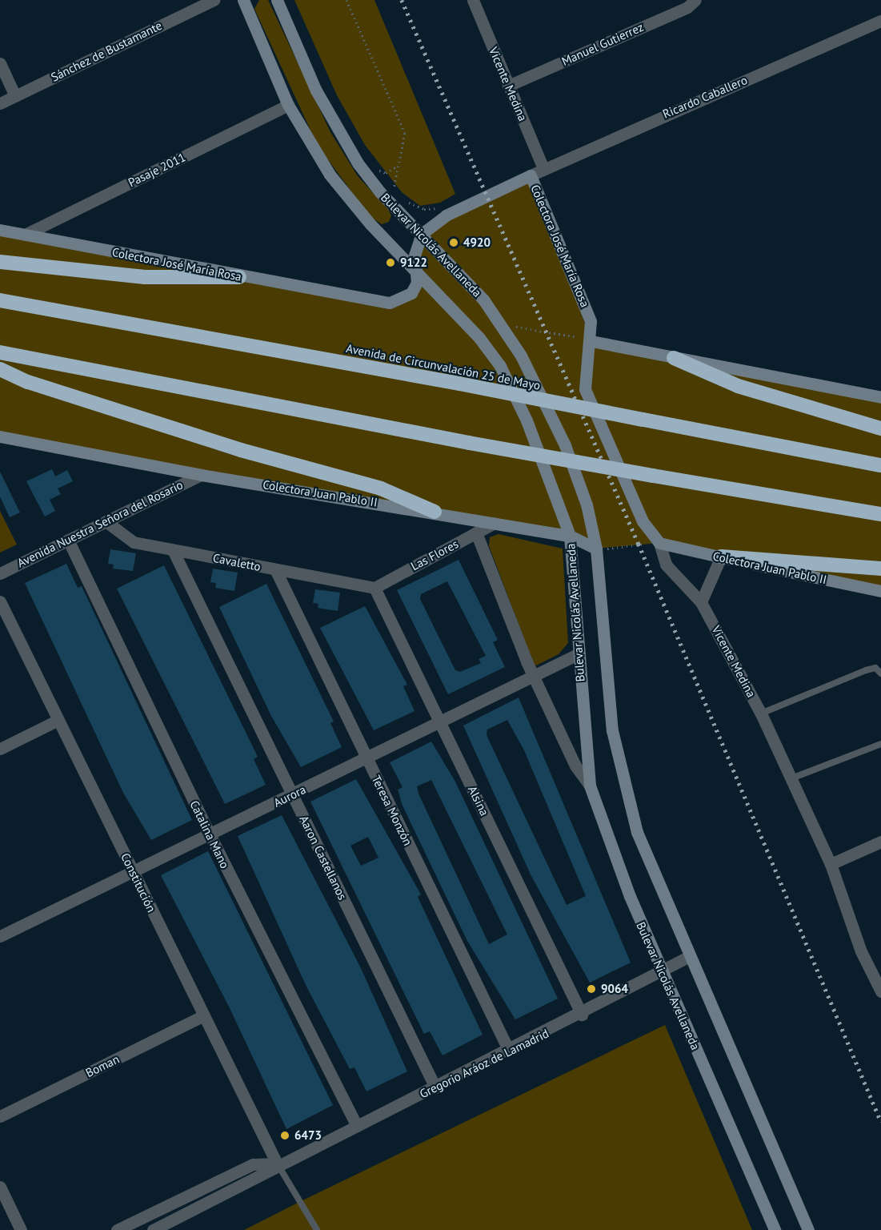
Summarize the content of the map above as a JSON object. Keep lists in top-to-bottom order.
{
  "streets": {
    "highway": ["Avenida de Circunvalación 25 de Mayo"],
    "main road": [
      "Vicente Medina",
      "Bulevar Nicolás Avellaneda",
      "Colectora José María Rosa",
      "Colectora Juan Pablo II"
    ],
    "street": [
      "Manuel Gutierrez",
      "Sánchez de Bustamante",
      "Ricardo Caballero",
      "Pasaje 2011",
      "Avenida Nuestra Señora del Rosario",
      "Las Flores",
      "Cavaletto",
      "Aurora",
      "Alsina",
      "Teresa Monzón",
      "Catalina Mano",
      "Aaron Castellanos",
      "Constitución",
      "Gregorio Aráoz de Lamadrid",
      "Boman"
    ]
  },
  "crossings": [
    ["Manuel Gutierrez", "Vicente Medina"],
    ["Vicente Medina", "Ricardo Caballero"],
    ["Vicente Medina", "Colectora José María Rosa"],
    ["Vicente Medina", "Colectora Juan Pablo II"],
    ["Ricardo Caballero", "Colectora José María Rosa"],
    ["Pasaje 2011", "Bulevar Nicolás Avellaneda"],
    ["Pasaje 2011", "Colectora José María Rosa"],
    ["Bulevar Nicolás Avellaneda", "Colectora José María Rosa"],
    ["Bulevar Nicolás Avellaneda", "Colectora Juan Pablo II"],
    ["Bulevar Nicolás Avellaneda", "Aurora"],
    ["Bulevar Nicolás Avellaneda", "Gregorio Aráoz de Lamadrid"],
    ["Colectora Juan Pablo II", "Avenida Nuestra Señora del Rosario"],
    ["Colectora Juan Pablo II", "Las Flores"],
    ["Avenida Nuestra Señora del Rosario", "Cavaletto"],
    ["Avenida Nuestra Señora del Rosario", "Catalina Mano"],
    ["Las Flores", "Cavaletto"],
    ["Las Flores", "Alsina"],
    ["Cavaletto", "Alsina"],
    ["Cavaletto", "Teresa Monzón"],
    ["Cavaletto", "Aaron Castellanos"],
    ["Aurora", "Alsina"],
    ["Aurora", "Teresa Monzón"],
    ["Aurora", "Catalina Mano"],
    ["Aurora", "Aaron Castellanos"],
    ["Aurora", "Constitución"],
    ["Alsina", "Gregorio Aráoz de Lamadrid"],
    ["Teresa Monzón", "Gregorio Aráoz de Lamadrid"],
    ["Catalina Mano", "Gregorio Aráoz de Lamadrid"],
    ["Aaron Castellanos", "Gregorio Aráoz de Lamadrid"],
    ["Constitución", "Gregorio Aráoz de Lamadrid"],
    ["Constitución", "Boman"]
  ],
  "places": [
    "4920",
    "9122",
    "9064",
    "6473"
  ]
}
